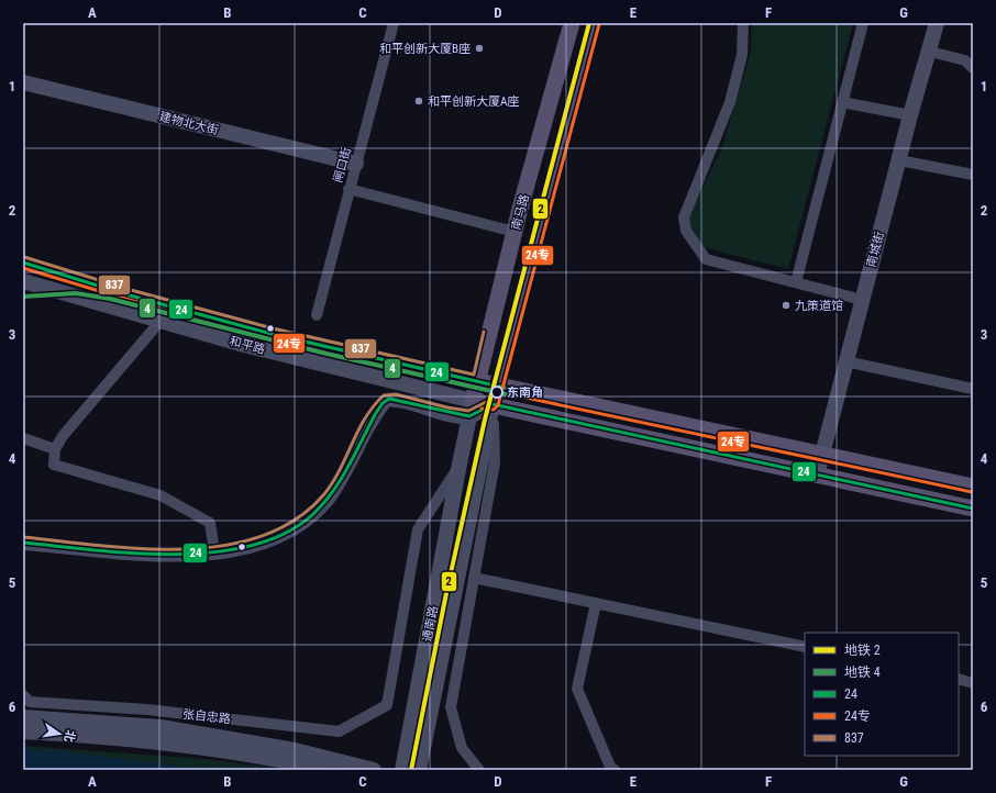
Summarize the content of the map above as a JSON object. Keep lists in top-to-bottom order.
{
  "streets": {
    "main road": ["南马路"],
    "street": [
      "建物北大街",
      "闸口街",
      "南城街",
      "和平路",
      "通南路",
      "张自忠路"
    ]
  },
  "crossings": [
    ["建物北大街", "闸口街"],
    ["南马路", "和平路"],
    ["南马路", "通南路"],
    ["和平路", "通南路"],
    ["通南路", "张自忠路"]
  ],
  "places": [
    "和平创新大厦B座",
    "和平创新大厦A座",
    "九策道馆",
    "东南角"
  ],
  "lines": [
    "metro line 2",
    "transit line 837",
    "transit line 24专",
    "transit line 24",
    "metro line 4"
  ],
  "legend": [
    "地铁 2",
    "地铁 4",
    "24",
    "24专",
    "837"
  ],
  "north": "right",
  "grid": {
    "columns": [
      "A",
      "B",
      "C",
      "D",
      "E",
      "F",
      "G"
    ],
    "rows": [
      "1",
      "2",
      "3",
      "4",
      "5",
      "6"
    ]
  }
}
